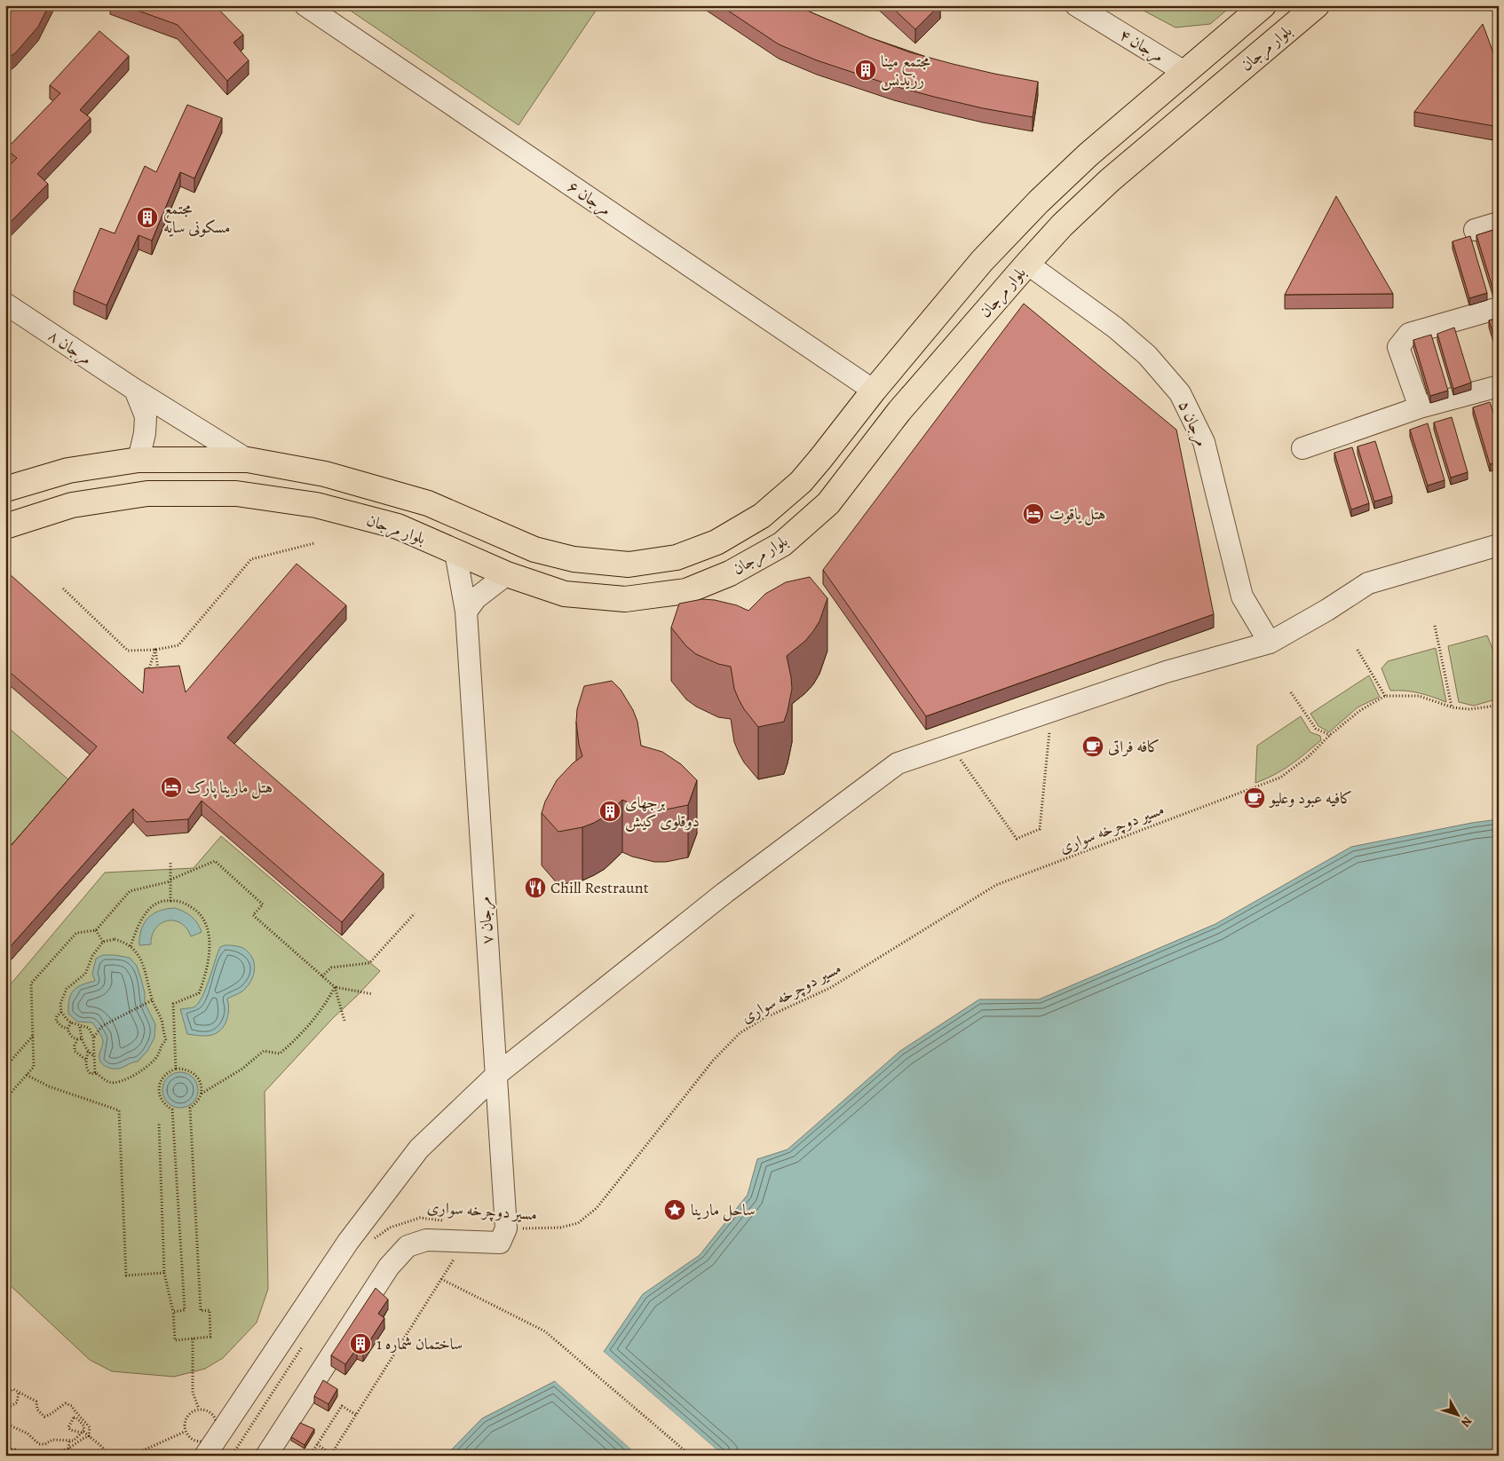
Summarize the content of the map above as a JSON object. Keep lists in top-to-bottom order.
{
  "streets": {
    "main road": ["بلوار مرجان"],
    "street": [
      "مرجان ۴",
      "مرجان ۶",
      "مرجان ۸",
      "مرجان ۵",
      "مرجان ۷"
    ],
    "path": ["مسیر دوچرخه سواری"]
  },
  "crossings": [
    ["مرجان ۴", "بلوار مرجان"],
    ["بلوار مرجان", "مرجان ۶"],
    ["بلوار مرجان", "مرجان ۸"],
    ["بلوار مرجان", "مرجان ۵"],
    ["بلوار مرجان", "مرجان ۷"],
    ["مسیر دوچرخه سواری", "مرجان ۷"]
  ],
  "places": {
    "building": [
      "مجتمع مینا رزیدنس",
      "مجتمع مسکونی سایه",
      "برجهای دوقلوی کیش",
      "ساختمان شماره 1"
    ],
    "hotel": ["هتل یاقوت", "هتل مارینا پارک"],
    "cafe": ["کافه فراتی", "کافیه عبود وعلیو"],
    "restaurant": ["Chill Restraunt"],
    "place": ["ساحل مارینا"]
  },
  "north": "bottom right"
}
